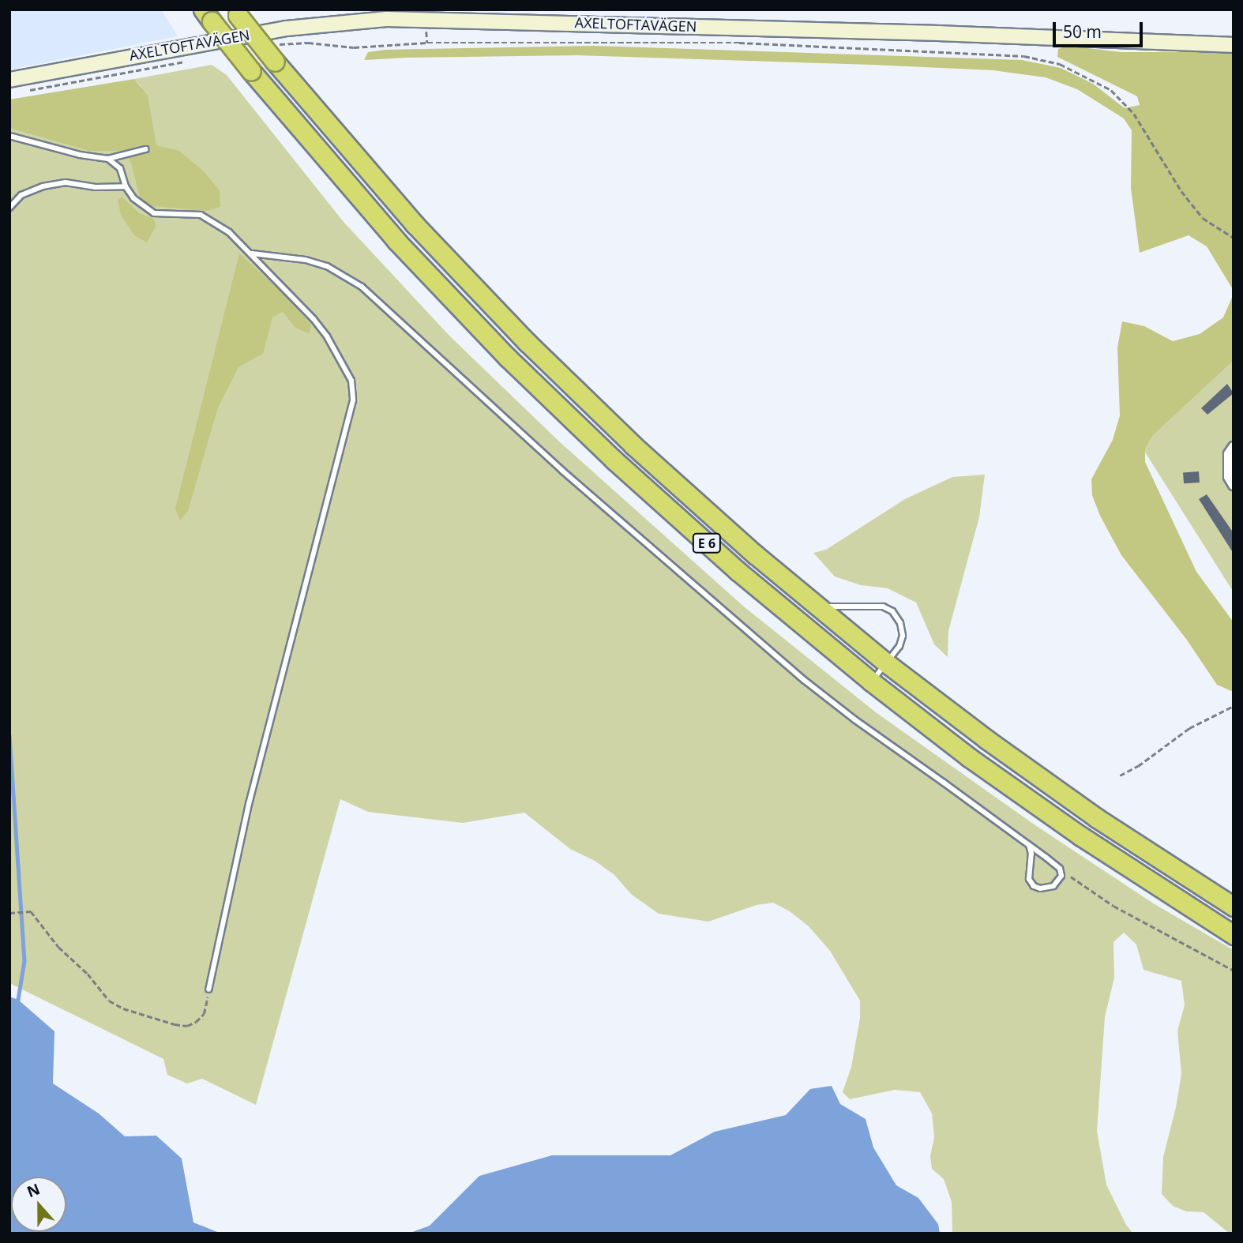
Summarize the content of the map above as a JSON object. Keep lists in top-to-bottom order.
{
  "streets": {
    "highway": ["E 6"],
    "main road": ["AXELTOFTAVÄGEN"]
  },
  "scale_bar": "50 m",
  "north": "top"
}
